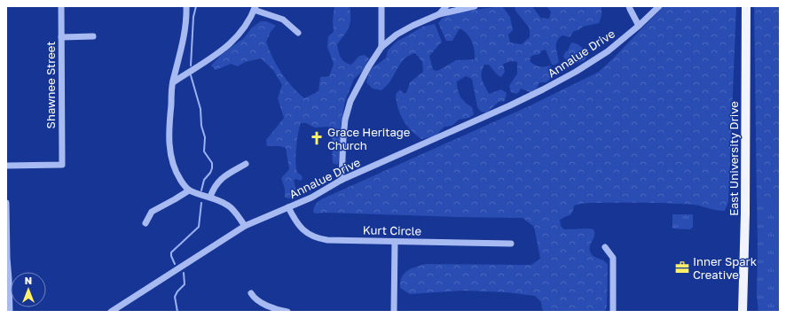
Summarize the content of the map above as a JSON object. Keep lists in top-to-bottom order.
{
  "streets": {
    "main road": ["East University Drive"],
    "street": ["Annalue Drive", "Shawnee Street", "Kurt Circle"]
  },
  "crossings": [
    ["Annalue Drive", "Kurt Circle"]
  ],
  "places": {
    "church": ["Grace Heritage Church"],
    "office": ["Inner Spark Creative"]
  },
  "north": "top"
}
